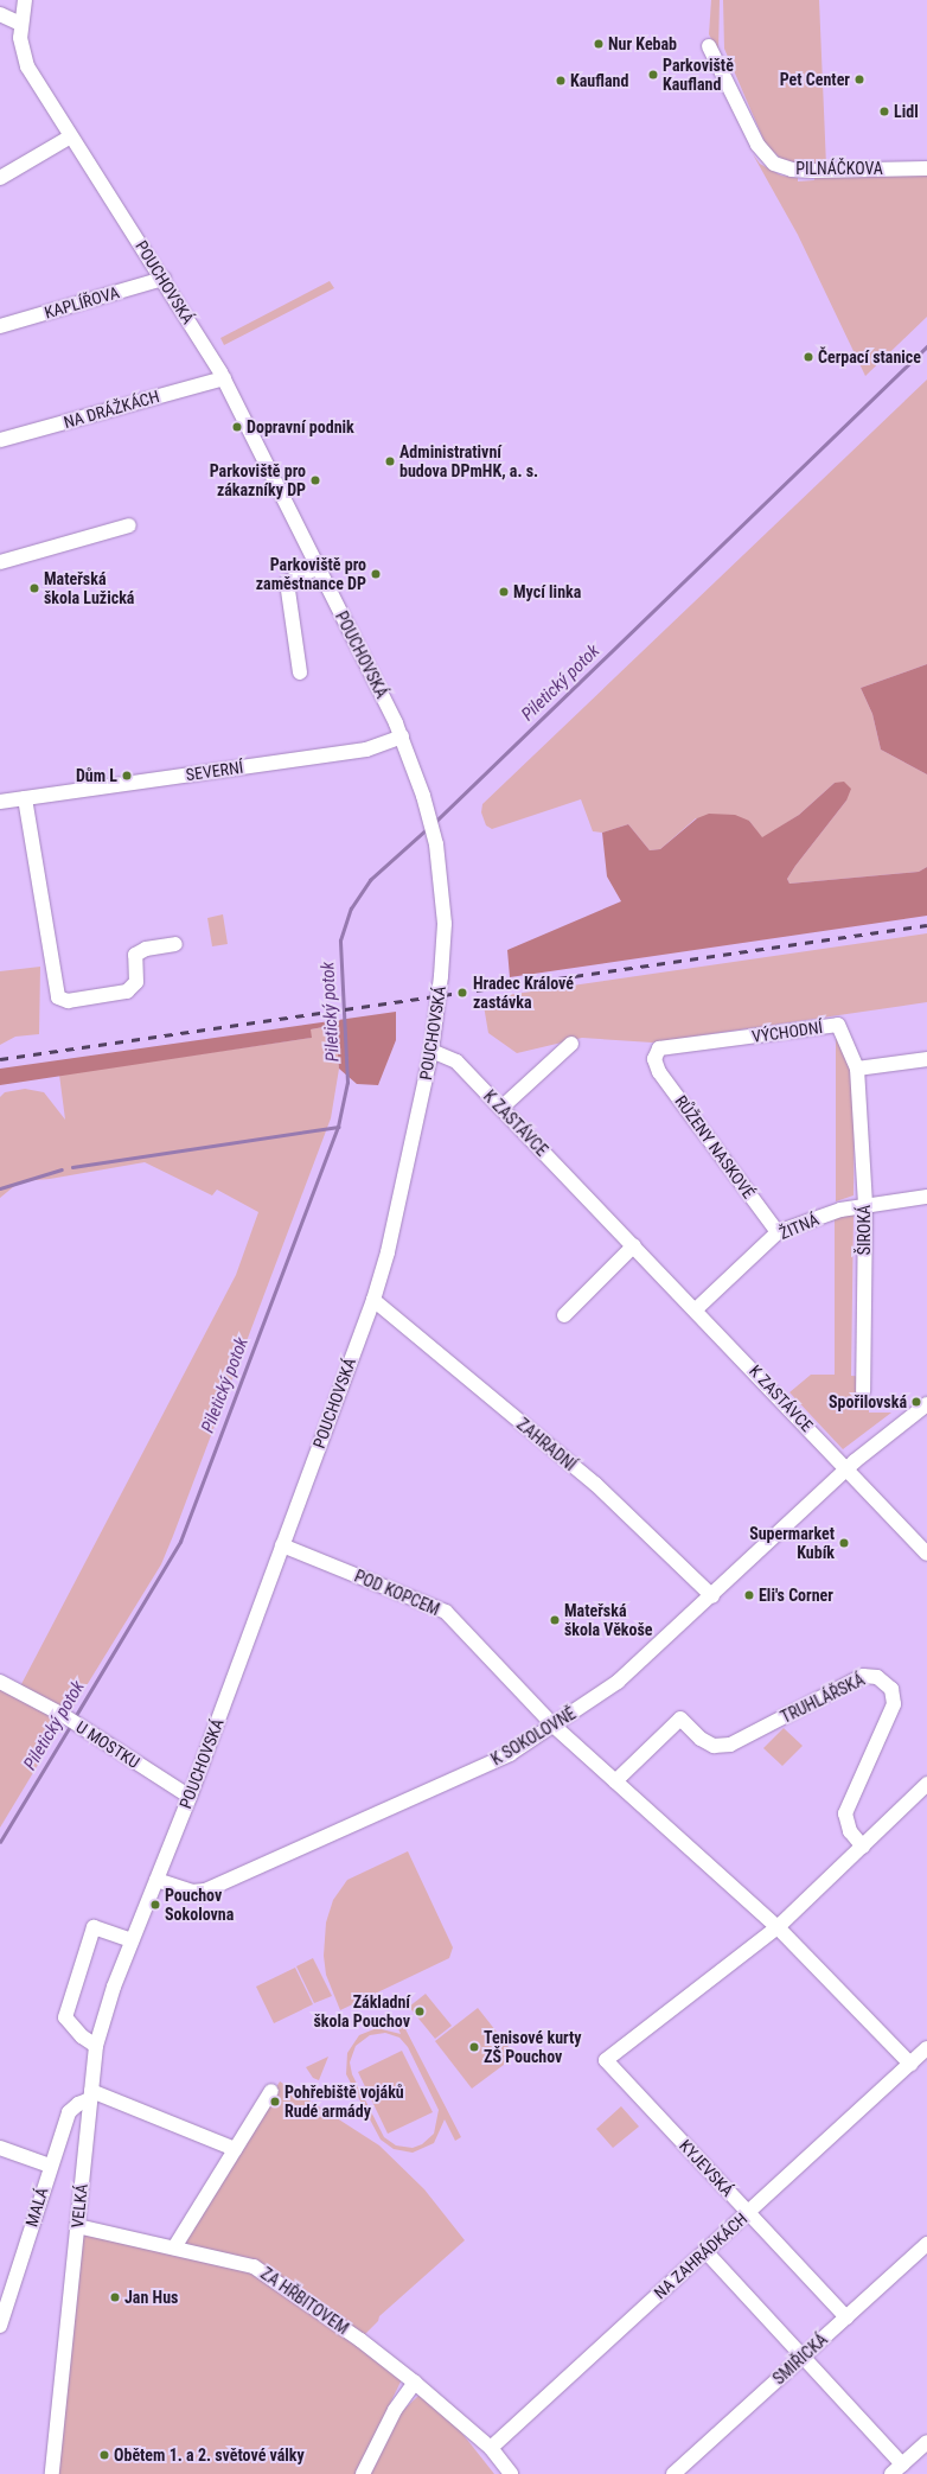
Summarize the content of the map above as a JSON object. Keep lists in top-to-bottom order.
{
  "streets": {
    "street": [
      "PILNÁČKOVA",
      "POUCHOVSKÁ",
      "KAPLÍŘOVA",
      "NA DRÁŽKÁCH",
      "SEVERNÍ",
      "VÝCHODNÍ",
      "K ZASTÁVCE",
      "RŮŽENY NASKOVÉ",
      "ŽITNÁ",
      "ŠIROKÁ",
      "ZAHRADNÍ",
      "POD KOPCEM",
      "TRUHLÁŘSKÁ",
      "K SOKOLOVNĚ",
      "U MOSTKU",
      "KYJEVSKÁ",
      "VELKÁ",
      "MALÁ",
      "NA ZAHRÁDKÁCH",
      "ZA HŘBITOVEM",
      "SMIŘICKÁ"
    ]
  },
  "crossings": [
    ["POUCHOVSKÁ", "KAPLÍŘOVA"],
    ["POUCHOVSKÁ", "NA DRÁŽKÁCH"],
    ["POUCHOVSKÁ", "SEVERNÍ"],
    ["POUCHOVSKÁ", "K ZASTÁVCE"],
    ["POUCHOVSKÁ", "ZAHRADNÍ"],
    ["POUCHOVSKÁ", "POD KOPCEM"],
    ["POUCHOVSKÁ", "K SOKOLOVNĚ"],
    ["POUCHOVSKÁ", "U MOSTKU"],
    ["POUCHOVSKÁ", "VELKÁ"],
    ["POUCHOVSKÁ", "MALÁ"],
    ["VÝCHODNÍ", "RŮŽENY NASKOVÉ"],
    ["VÝCHODNÍ", "ŠIROKÁ"],
    ["K ZASTÁVCE", "ŽITNÁ"],
    ["K ZASTÁVCE", "K SOKOLOVNĚ"],
    ["RŮŽENY NASKOVÉ", "ŽITNÁ"],
    ["ŽITNÁ", "ŠIROKÁ"],
    ["ZAHRADNÍ", "K SOKOLOVNĚ"],
    ["POD KOPCEM", "K SOKOLOVNĚ"],
    ["KYJEVSKÁ", "NA ZAHRÁDKÁCH"],
    ["KYJEVSKÁ", "SMIŘICKÁ"],
    ["VELKÁ", "MALÁ"],
    ["VELKÁ", "ZA HŘBITOVEM"],
    ["NA ZAHRÁDKÁCH", "ZA HŘBITOVEM"]
  ],
  "water": ["Piletický potok"],
  "places": [
    "Nur Kebab",
    "Parkoviště Kaufland",
    "Pet Center",
    "Kaufland",
    "Lidl",
    "Čerpací stanice",
    "Dopravní podnik",
    "Administrativní budova DPmHK, a. s.",
    "Parkoviště pro zákazníky DP",
    "Parkoviště pro zaměstnance DP",
    "Mateřská škola Lužická",
    "Mycí linka",
    "Dům L",
    "Hradec Králové zastávka",
    "Spořilovská",
    "Supermarket Kubík",
    "Eli's Corner",
    "Mateřská škola Věkoše",
    "Pouchov Sokolovna",
    "Základní škola Pouchov",
    "Tenisové kurty ZŠ Pouchov",
    "Pohřebiště vojáků Rudé armády",
    "Jan Hus",
    "Obětem 1. a 2. světové války"
  ]
}
